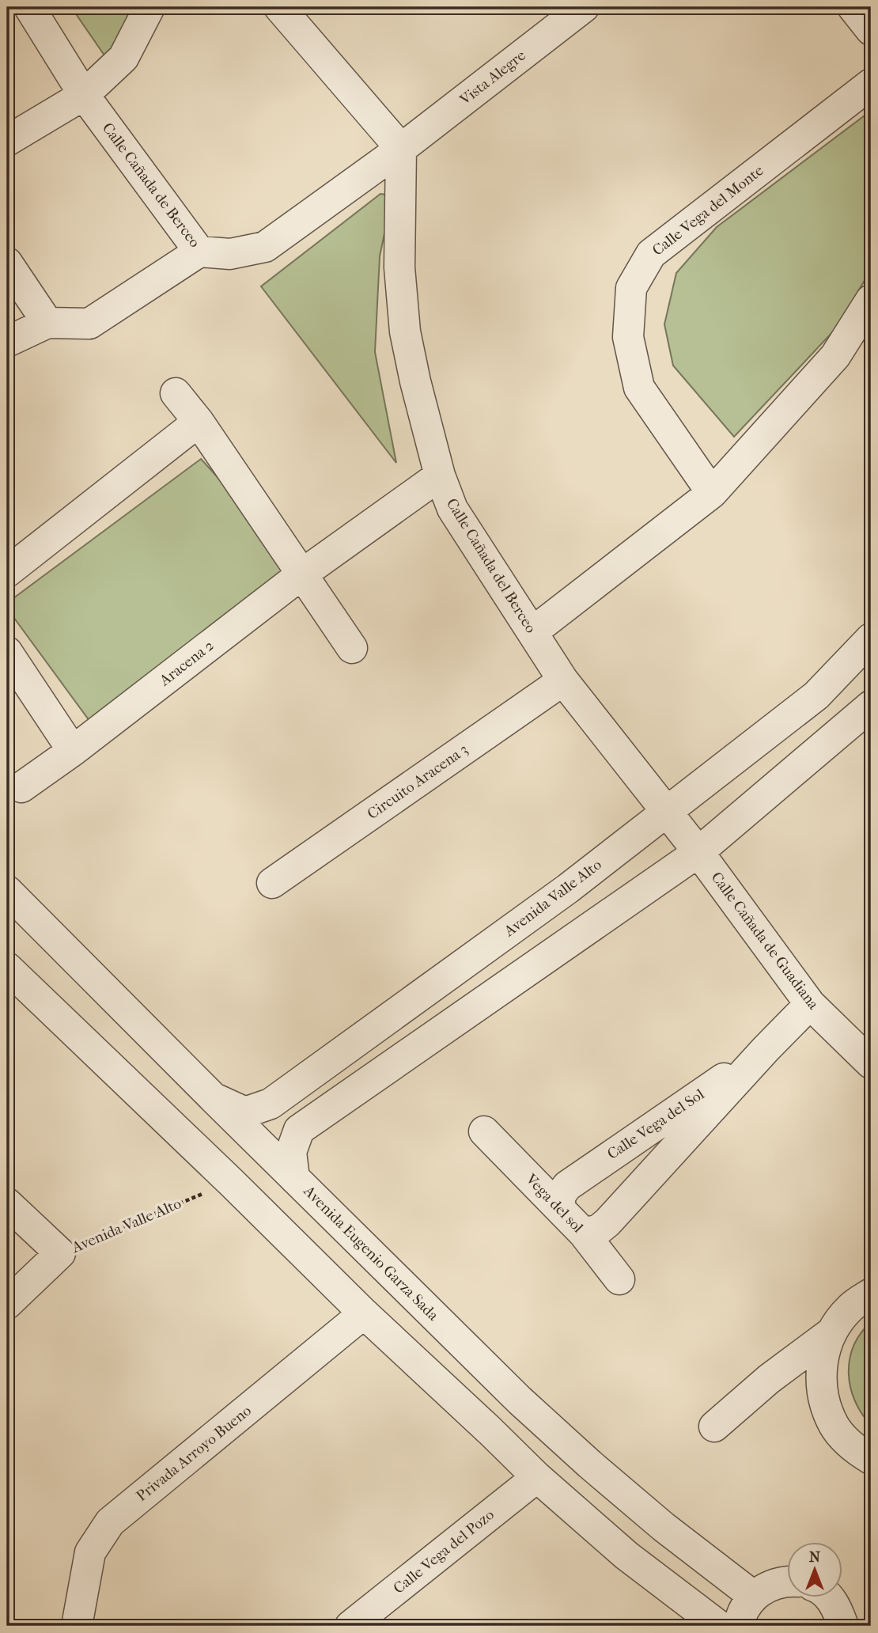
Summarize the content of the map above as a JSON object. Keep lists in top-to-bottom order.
{
  "streets": {
    "street": [
      "Vista Alegre",
      "Calle Cañada de Berceo",
      "Calle Vega del Monte",
      "Calle Cañada del Berceo",
      "Aracena 2",
      "Circuito Aracena 3",
      "Avenida Valle Alto",
      "Calle Cañada de Guadiana",
      "Calle Vega del Sol",
      "Vega del sol",
      "Avenida Eugenio Garza Sada",
      "Privada Arroyo Bueno",
      "Calle Vega del Pozo"
    ]
  },
  "crossings": [
    ["Vista Alegre", "Calle Cañada de Berceo"],
    ["Vista Alegre", "Calle Cañada del Berceo"],
    ["Calle Cañada de Berceo", "Calle Cañada del Berceo"],
    ["Calle Cañada del Berceo", "Aracena 2"],
    ["Calle Cañada del Berceo", "Circuito Aracena 3"],
    ["Calle Cañada del Berceo", "Avenida Valle Alto"],
    ["Calle Cañada del Berceo", "Calle Cañada de Guadiana"],
    ["Avenida Valle Alto", "Calle Cañada de Guadiana"],
    ["Avenida Valle Alto", "Avenida Eugenio Garza Sada"],
    ["Calle Cañada de Guadiana", "Calle Vega del Sol"],
    ["Calle Vega del Sol", "Vega del sol"]
  ],
  "north": "top"
}
